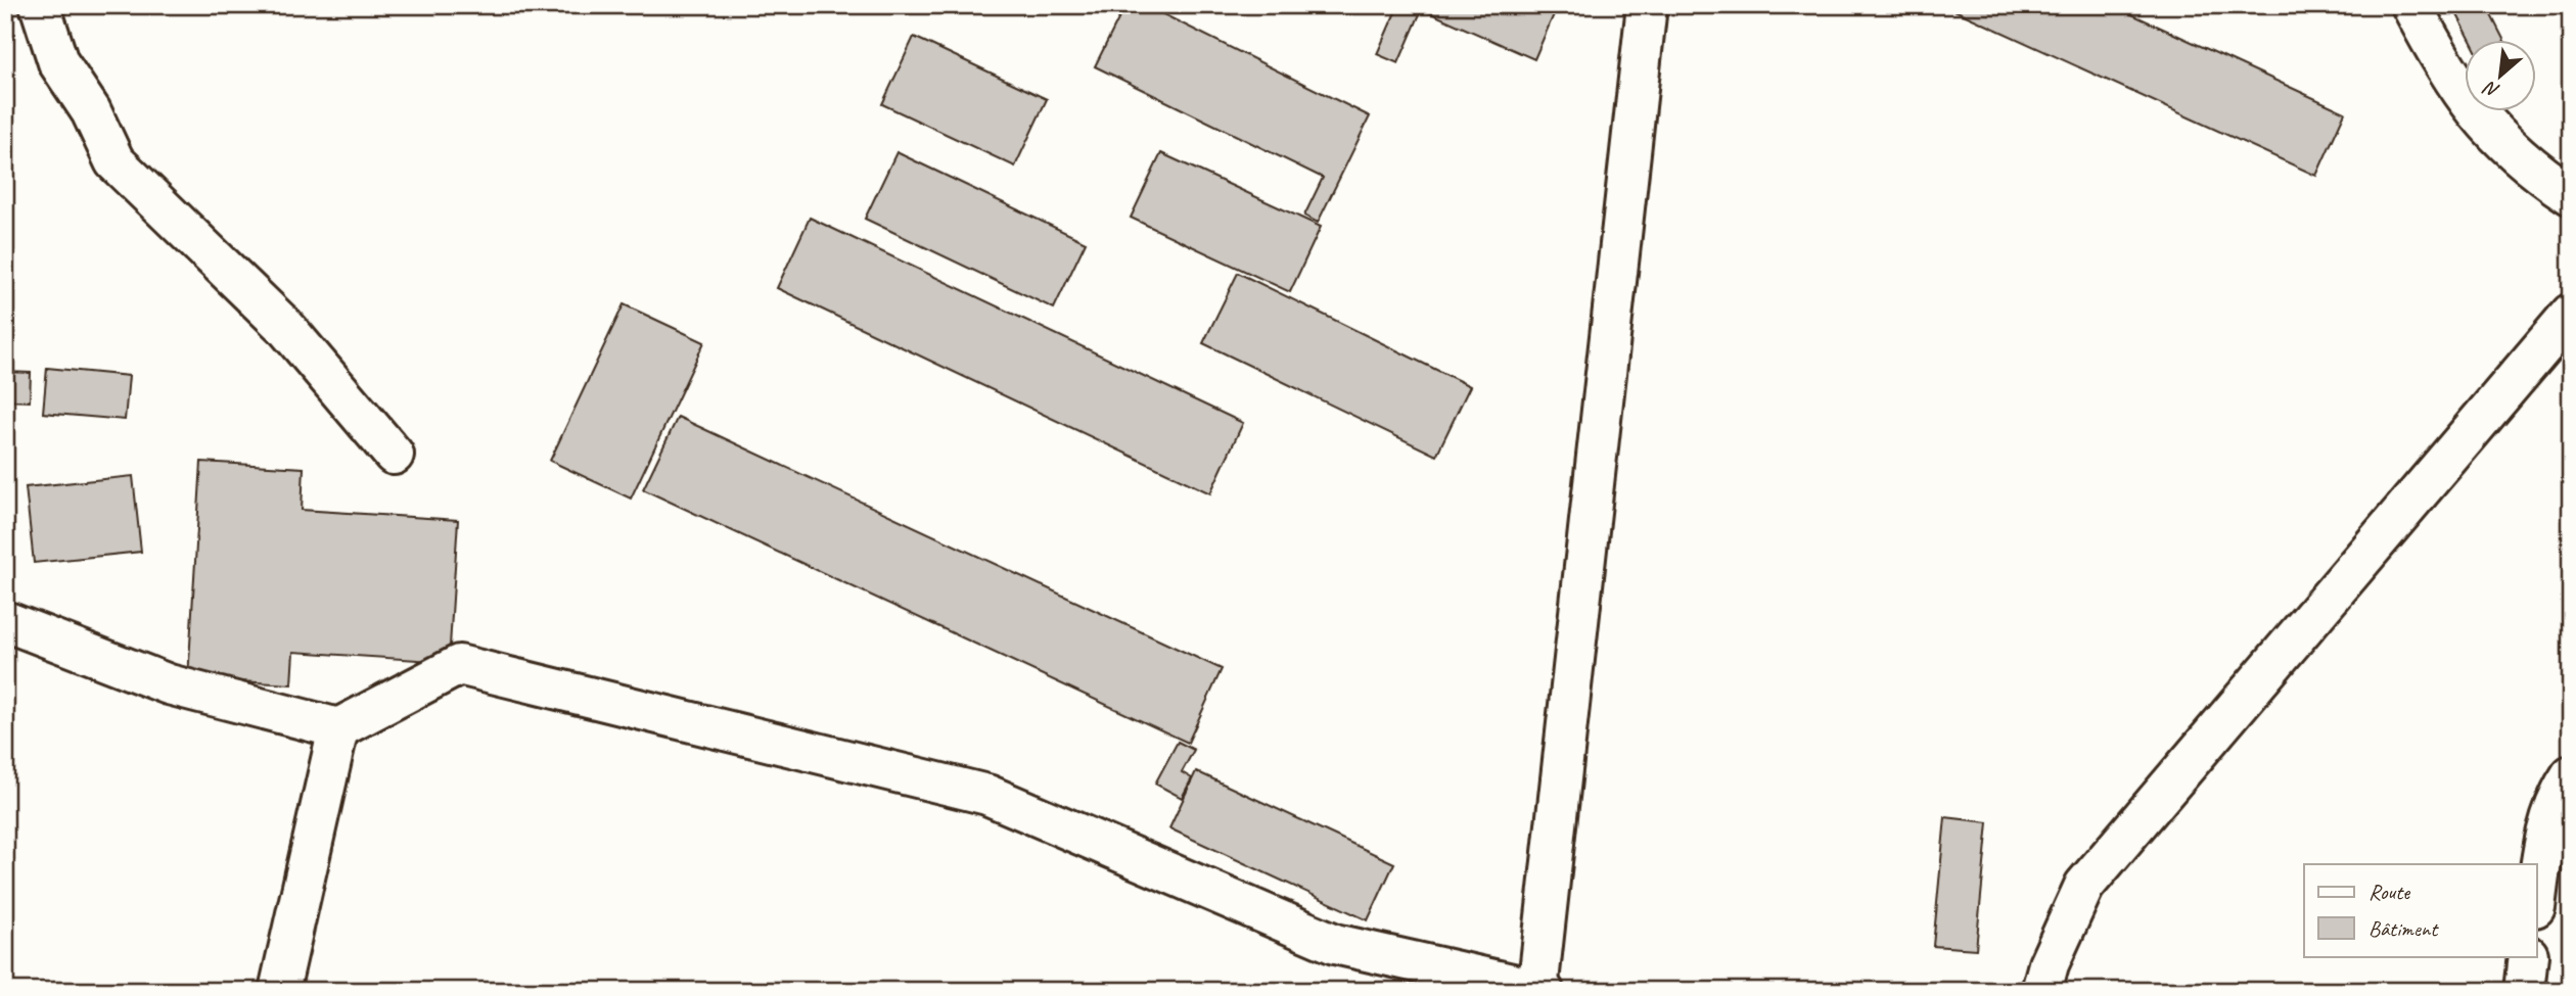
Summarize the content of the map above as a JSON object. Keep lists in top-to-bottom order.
{
  "legend": ["Route", "Bâtiment"],
  "north": "bottom left"
}
